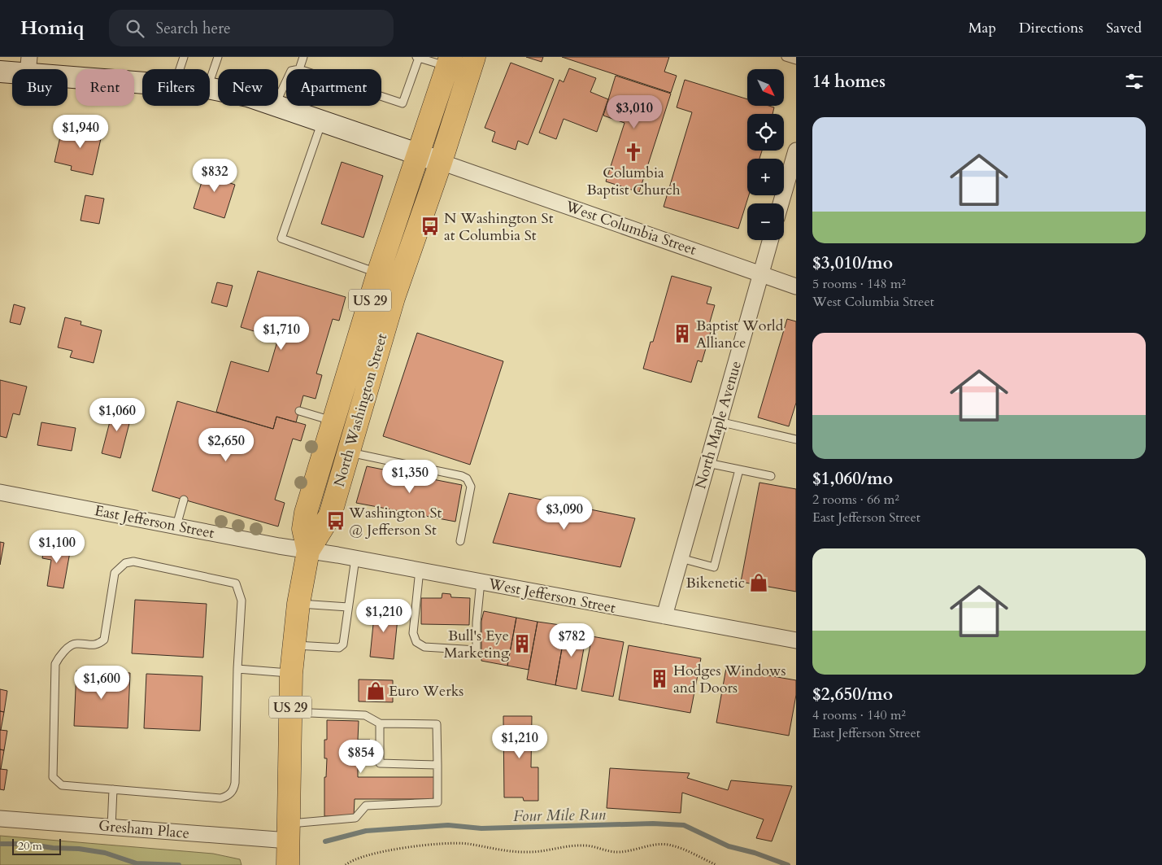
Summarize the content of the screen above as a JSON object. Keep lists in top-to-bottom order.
{
  "streets": {
    "main road": ["US 29", "North Washington Street"],
    "street": [
      "West Columbia Street",
      "North Maple Avenue",
      "East Jefferson Street",
      "West Jefferson Street",
      "Gresham Place"
    ]
  },
  "crossings": [
    ["West Columbia Street", "North Washington Street"],
    ["West Columbia Street", "North Maple Avenue"],
    ["North Washington Street", "East Jefferson Street"],
    ["North Washington Street", "West Jefferson Street"],
    ["North Washington Street", "Gresham Place"],
    ["North Maple Avenue", "West Jefferson Street"],
    ["East Jefferson Street", "West Jefferson Street"]
  ],
  "water": ["Four Mile Run"],
  "places": {
    "church": ["Columbia Baptist Church"],
    "bus stop": ["N Washington St at Columbia St", "Washington St @ Jefferson St"],
    "building": ["Baptist World Alliance", "Bull's Eye Marketing", "Hodges Windows and Doors"],
    "shop": ["Bikenetic", "Euro Werks"]
  },
  "scale_bar": "20 m",
  "north": "bottom right",
  "page": {
    "header": "Homiq",
    "search": "Search here",
    "nav": ["Map", "Directions", "Saved"],
    "heading": "14 homes",
    "map_buttons": ["+", "−"],
    "chip": [
      "Buy",
      "Rent",
      "Filters",
      "New",
      "Apartment"
    ],
    "price": [
      "$3,010",
      "$1,940",
      "$832",
      "$1,710",
      "$1,060",
      "$2,650",
      "$1,350",
      "$3,090",
      "$1,100",
      "$1,210",
      "$782",
      "$1,600",
      "$1,210",
      "$854"
    ],
    "list": [
      {
        "name": "$3,010/mo",
        "note": "5 rooms · 148 m² · West Columbia Street"
      },
      {
        "name": "$1,060/mo",
        "note": "2 rooms · 66 m² · East Jefferson Street"
      },
      {
        "name": "$2,650/mo",
        "note": "4 rooms · 140 m² · East Jefferson Street"
      }
    ],
    "scale": "20 m"
  }
}
